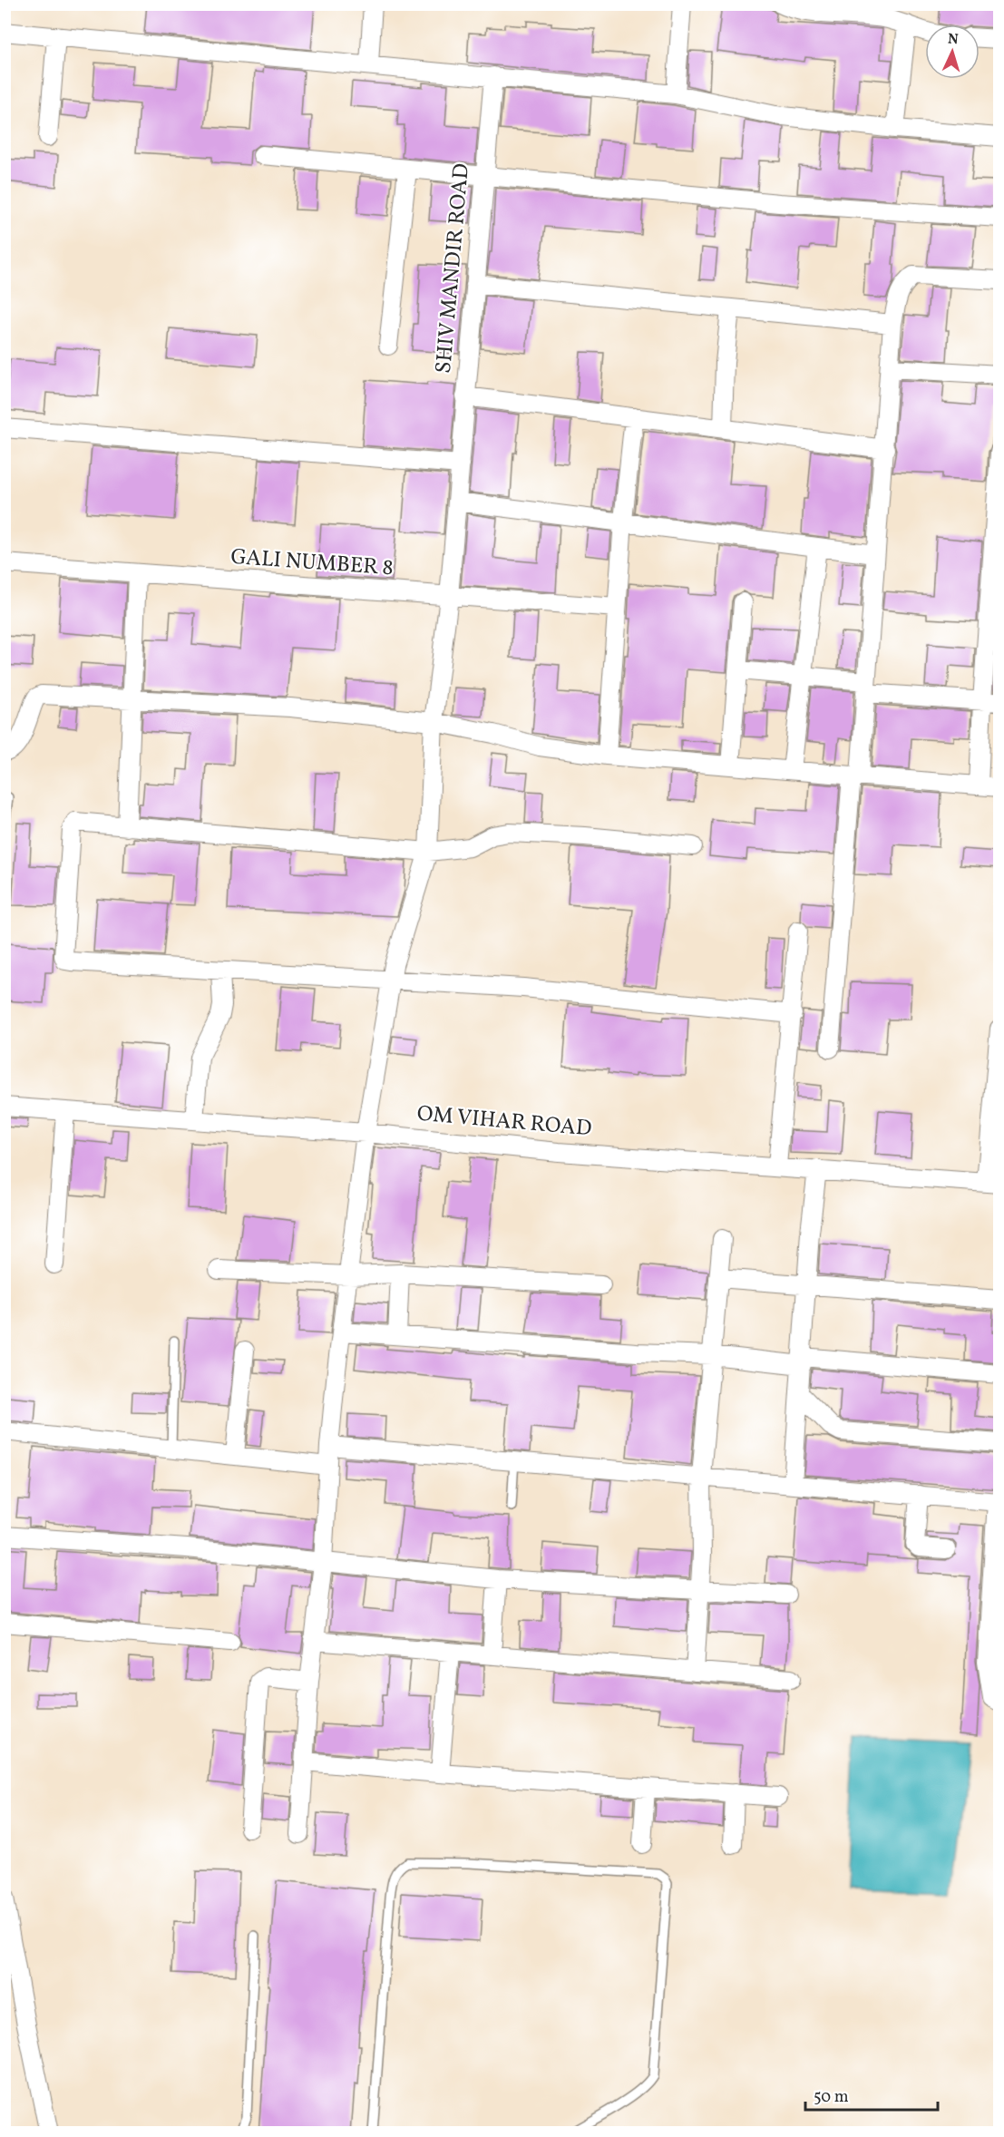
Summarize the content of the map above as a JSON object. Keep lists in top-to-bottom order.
{
  "streets": {
    "street": ["SHIV MANDIR ROAD", "GALI NUMBER 8", "OM VIHAR ROAD"]
  },
  "crossings": [
    ["SHIV MANDIR ROAD", "GALI NUMBER 8"],
    ["SHIV MANDIR ROAD", "OM VIHAR ROAD"]
  ],
  "scale_bar": "50 m",
  "north": "top"
}
